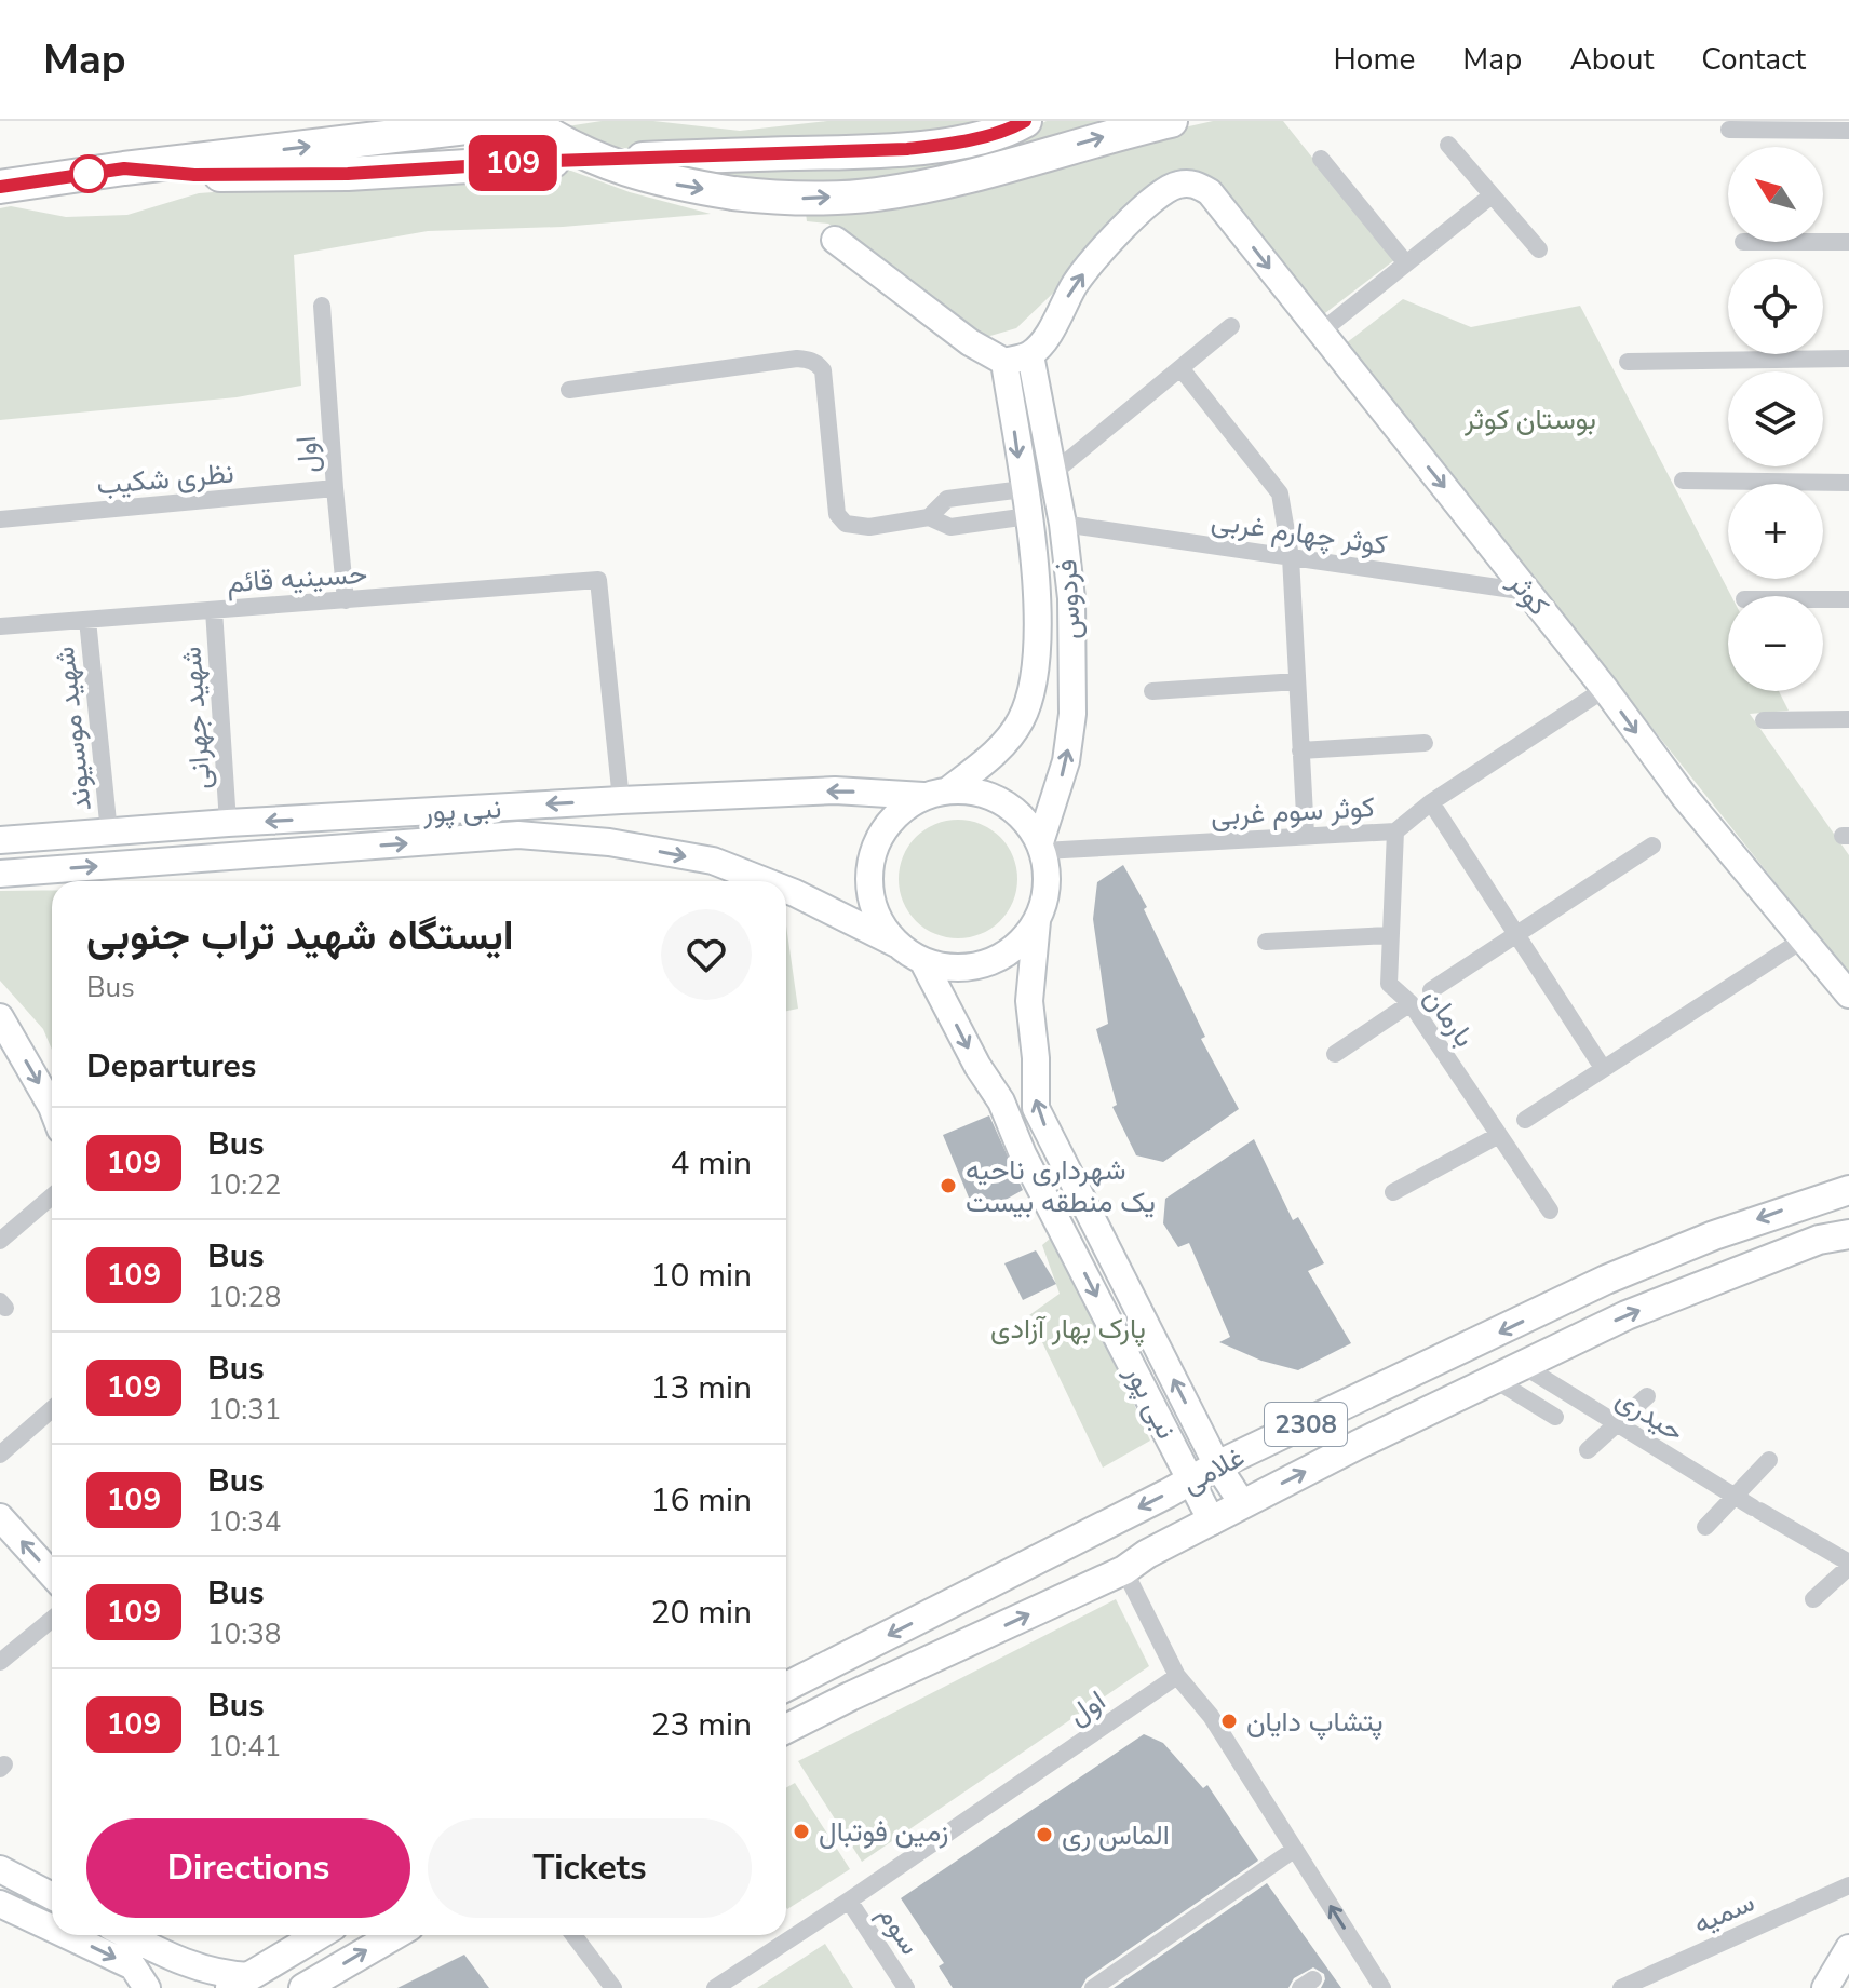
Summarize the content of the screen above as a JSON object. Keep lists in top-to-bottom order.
{
  "streets": {
    "main road": [
      "کوثر",
      "فردوس",
      "نبی پور",
      "2308",
      "غلامی"
    ],
    "street": [
      "اول",
      "نظری شکیب",
      "کوثر چهارم غربی",
      "حسینیه قائم",
      "شهید جهرانی",
      "شهید موسیوند",
      "کوثر سوم غربی",
      "بارمان",
      "حیدری",
      "سمیه",
      "سوم"
    ]
  },
  "crossings": [
    ["اول", "نظری شکیب"],
    ["اول", "حسینیه قائم"],
    ["اول", "سوم"],
    ["کوثر چهارم غربی", "کوثر"],
    ["کوثر چهارم غربی", "فردوس"],
    ["حسینیه قائم", "شهید جهرانی"],
    ["حسینیه قائم", "شهید موسیوند"],
    ["حسینیه قائم", "نبی پور"],
    ["کوثر", "فردوس"],
    ["کوثر", "کوثر سوم غربی"],
    ["فردوس", "نبی پور"],
    ["فردوس", "کوثر سوم غربی"],
    ["شهید جهرانی", "نبی پور"],
    ["شهید موسیوند", "نبی پور"],
    ["نبی پور", "کوثر سوم غربی"],
    ["نبی پور", "غلامی"],
    ["کوثر سوم غربی", "بارمان"],
    ["حیدری", "غلامی"]
  ],
  "parks": ["بوستان کوثر", "پارک بهار آزادی"],
  "places": [
    "شهرداری ناحیه یک منطقه بیست",
    "پتشاپ دایان",
    "زمین فوتبال",
    "الماس ری"
  ],
  "lines": ["bus line 109"],
  "north": "top left",
  "page": {
    "header": "Map",
    "nav": [
      "Home",
      "Map",
      "About",
      "Contact"
    ],
    "on_map": "109",
    "map_buttons": ["+", "−"],
    "heading": [
      ["ایستگاه شهید تراب جنوبی", "Bus"],
      "Departures"
    ],
    "list": [
      {
        "mark": "109",
        "name": "Bus",
        "note": "10:22",
        "value": "4 min"
      },
      {
        "mark": "109",
        "name": "Bus",
        "note": "10:28",
        "value": "10 min"
      },
      {
        "mark": "109",
        "name": "Bus",
        "note": "10:31",
        "value": "13 min"
      },
      {
        "mark": "109",
        "name": "Bus",
        "note": "10:34",
        "value": "16 min"
      },
      {
        "mark": "109",
        "name": "Bus",
        "note": "10:38",
        "value": "20 min"
      },
      {
        "mark": "109",
        "name": "Bus",
        "note": "10:41",
        "value": "23 min"
      }
    ],
    "buttons": ["Directions", "Tickets"]
  }
}
